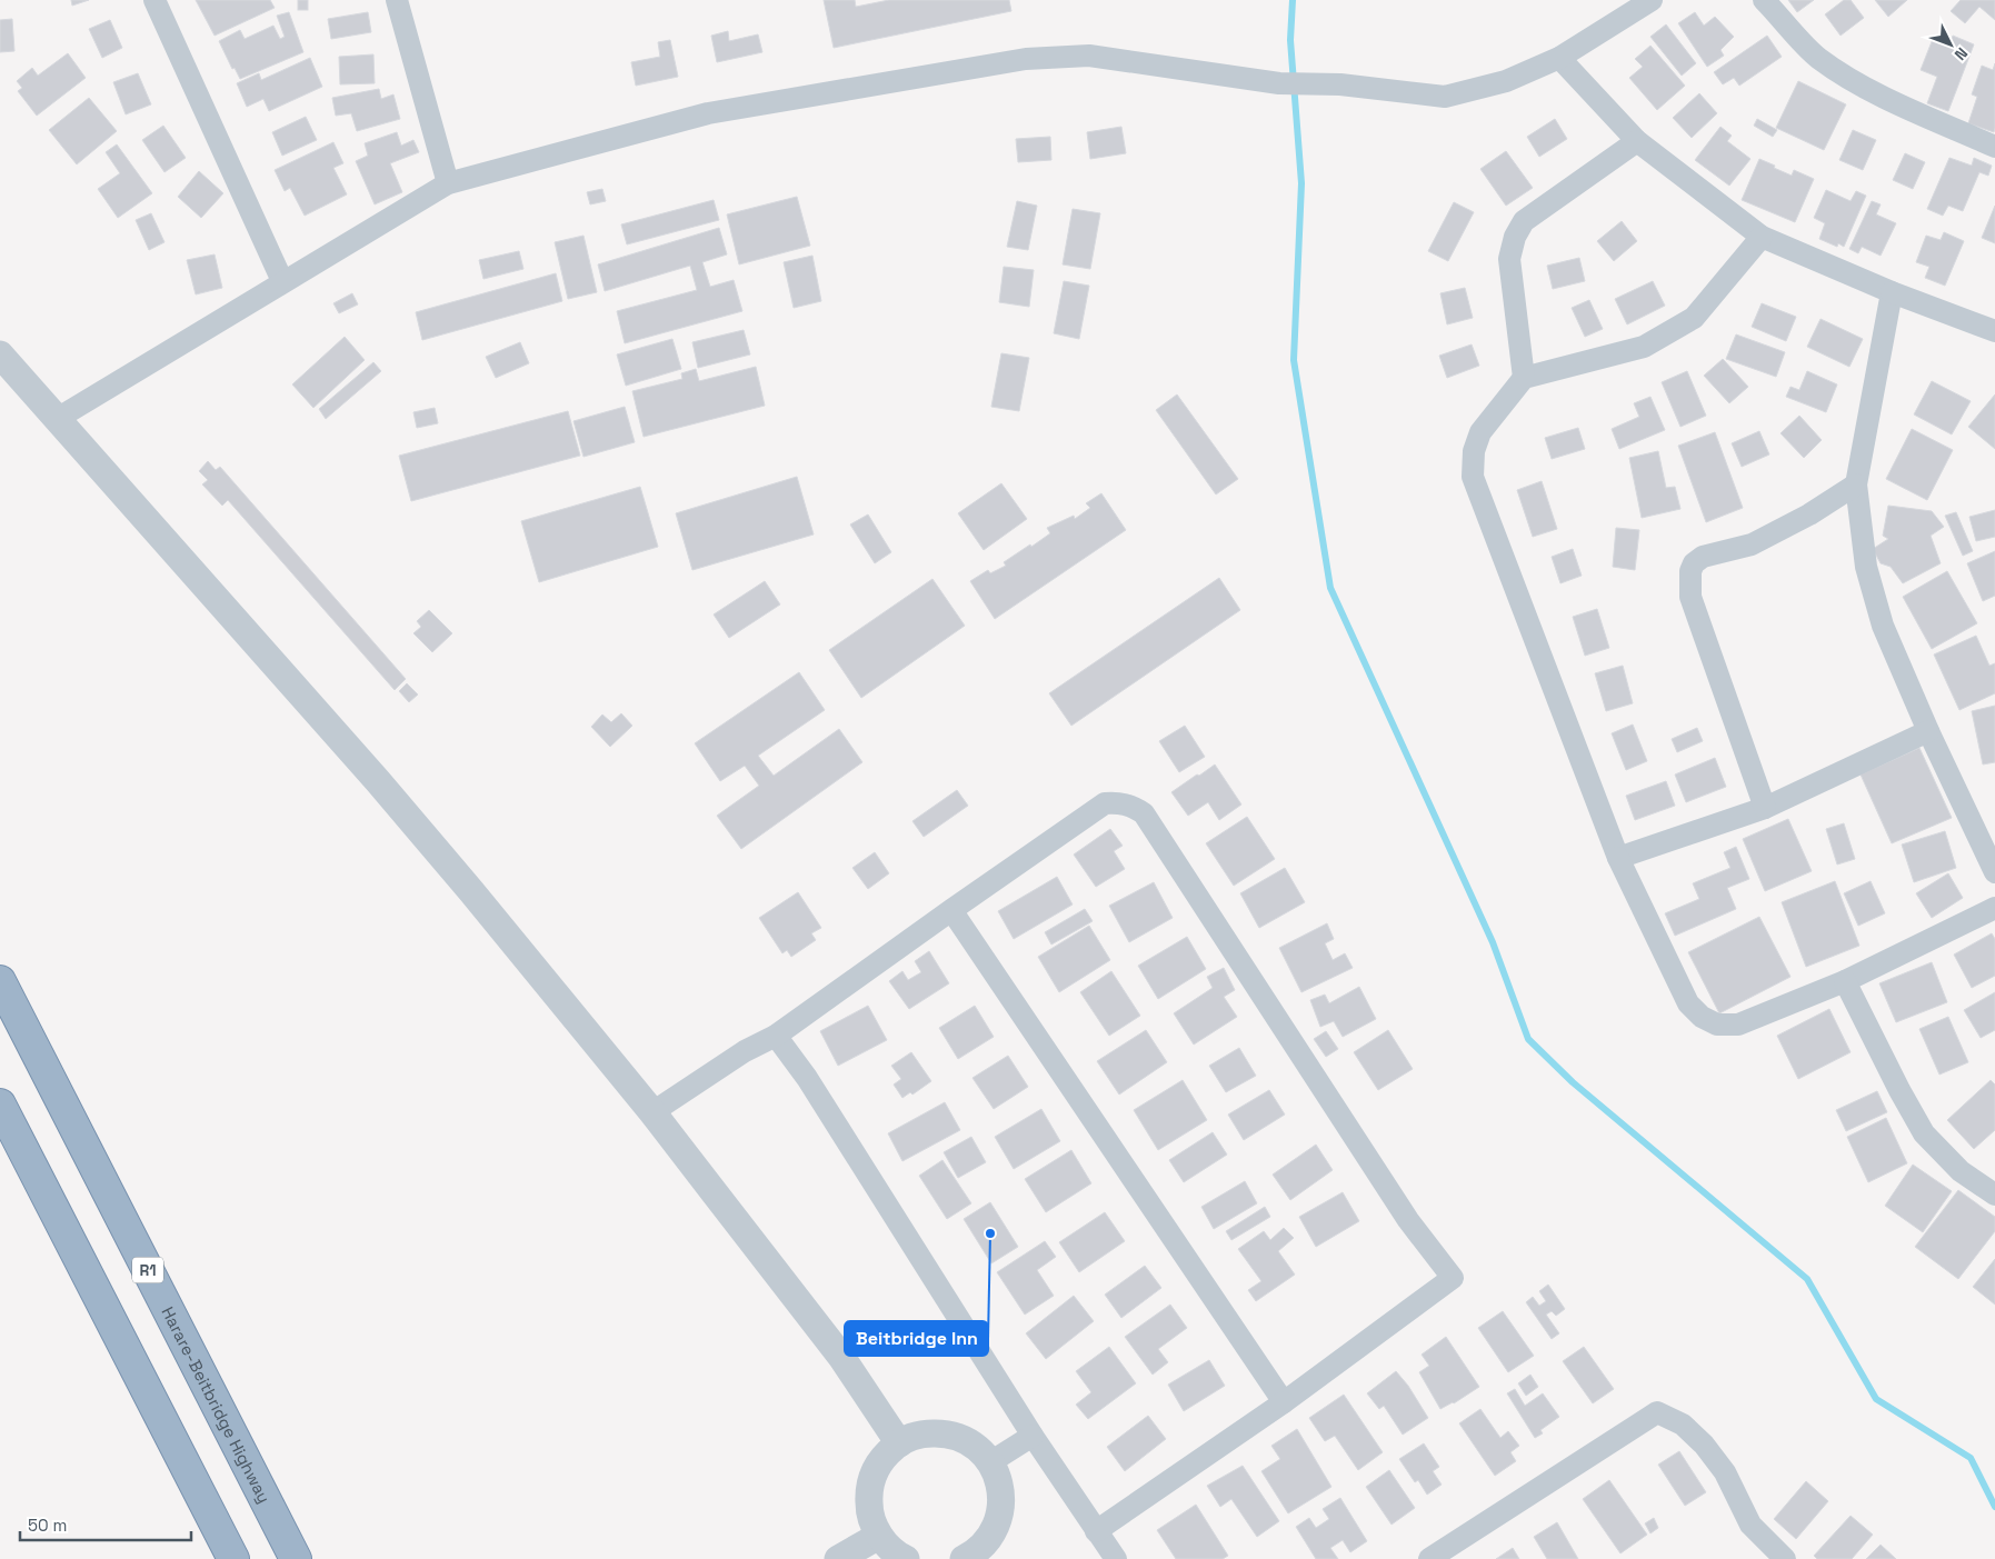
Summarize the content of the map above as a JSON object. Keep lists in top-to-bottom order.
{
  "streets": {
    "highway": ["R1", "Harare-Beitbridge Highway"]
  },
  "places": ["Beitbridge Inn"],
  "scale_bar": "50 m",
  "north": "bottom right"
}
